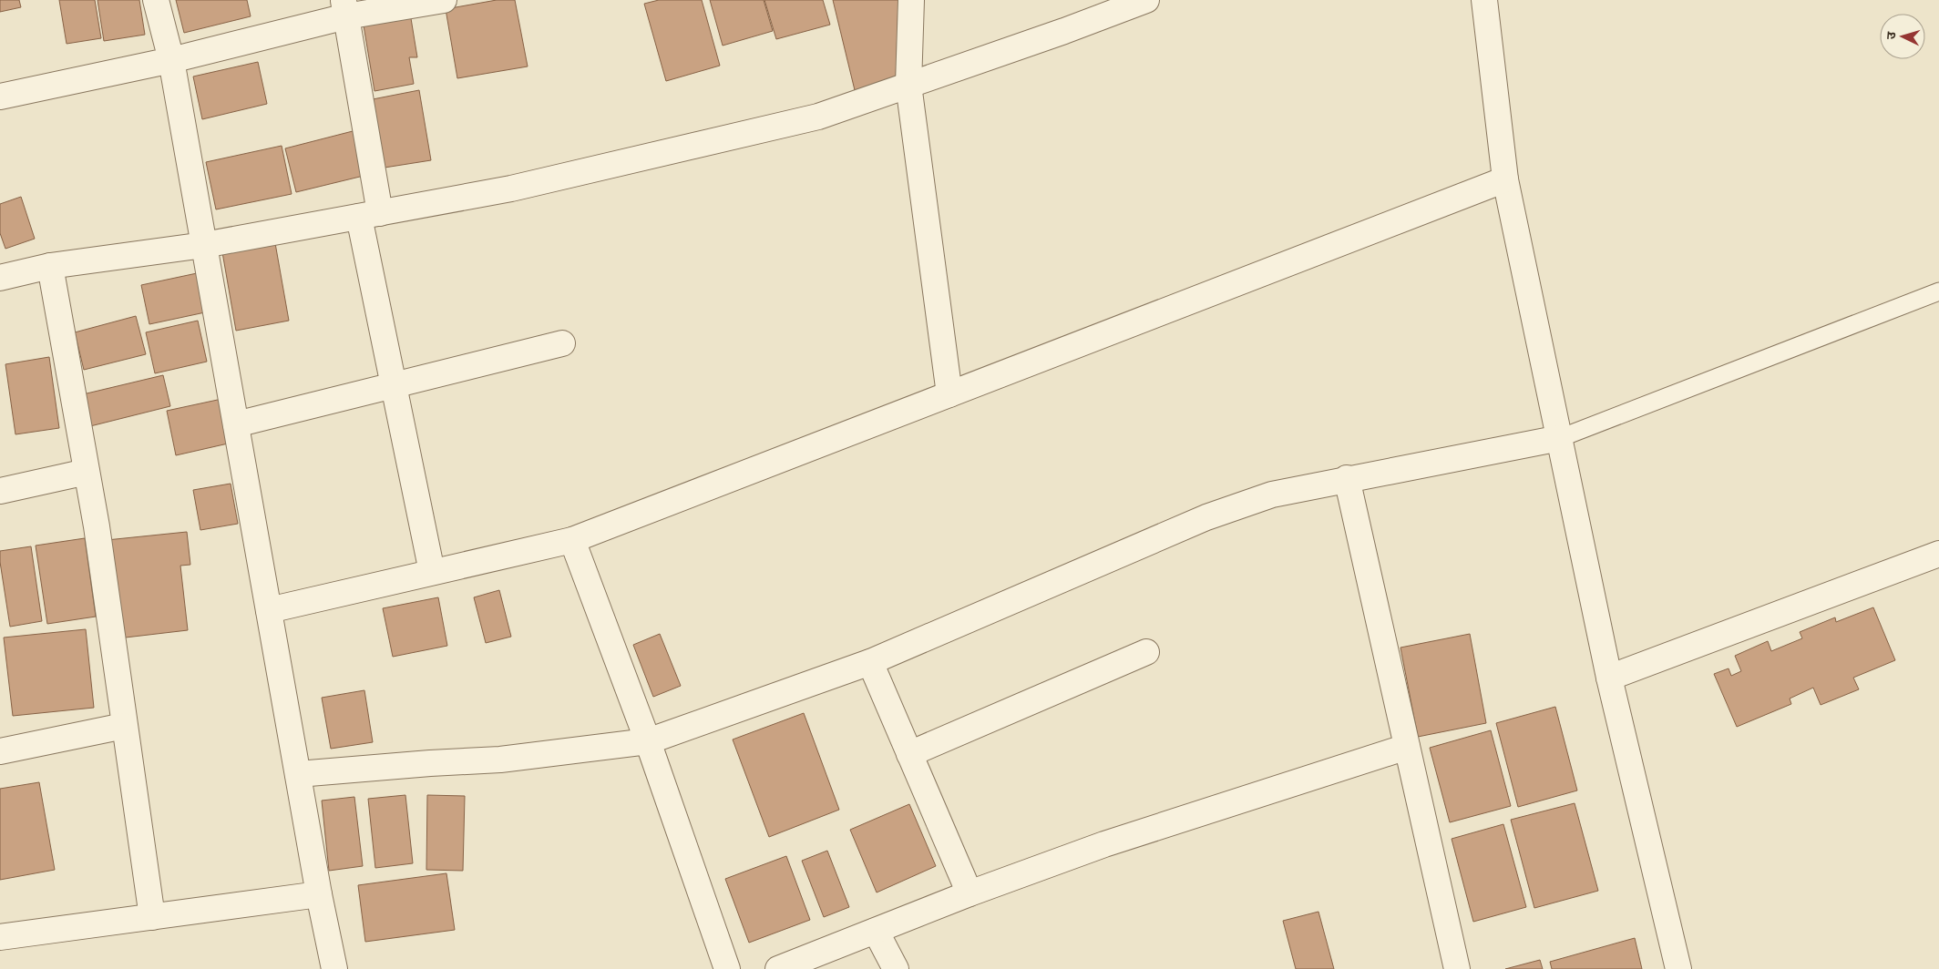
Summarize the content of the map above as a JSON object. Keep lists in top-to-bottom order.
{
  "north": "left"
}
